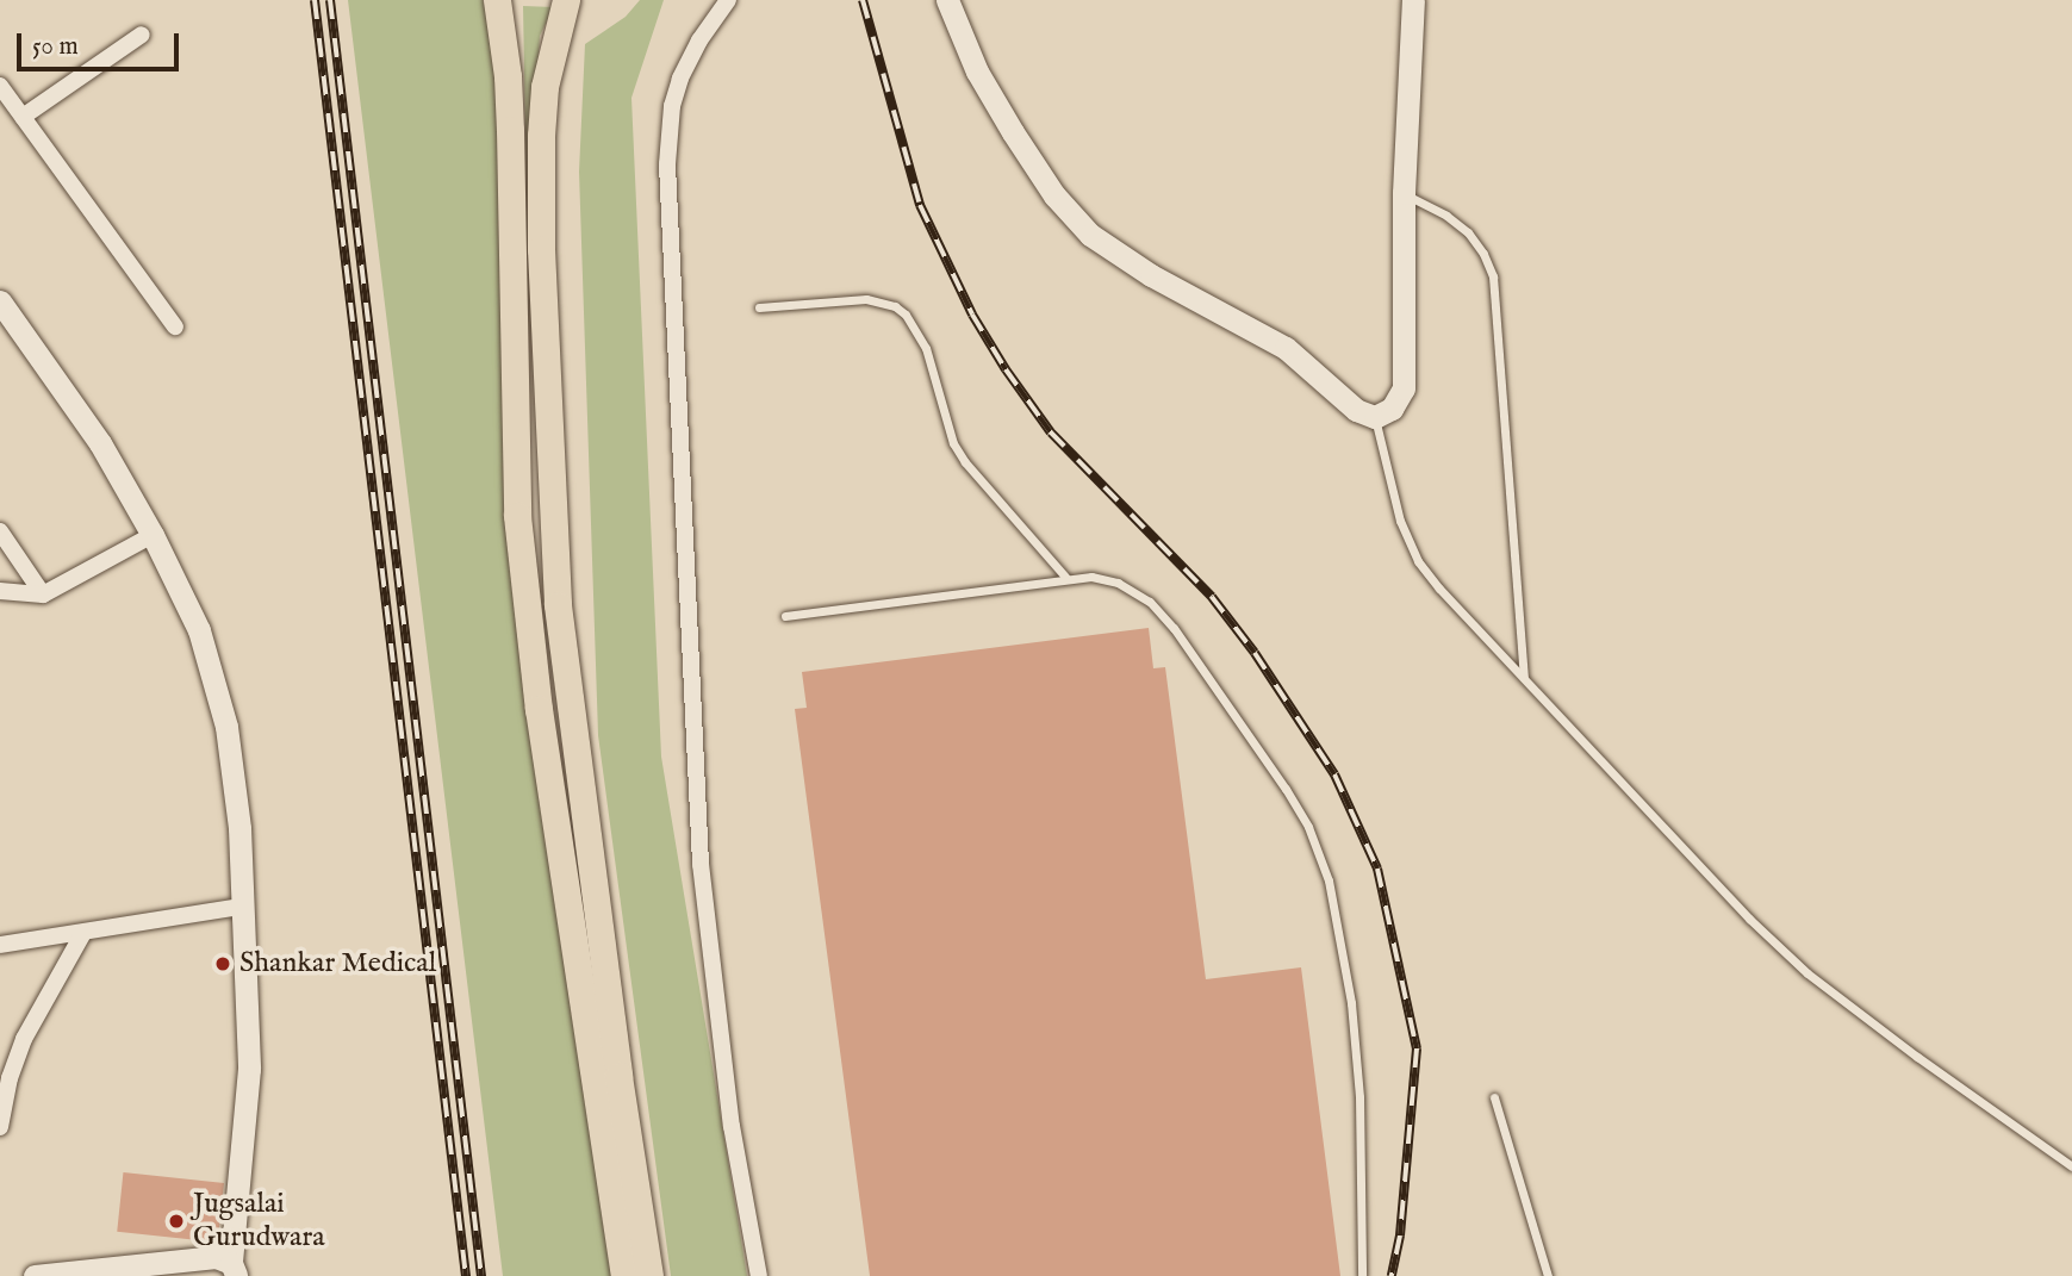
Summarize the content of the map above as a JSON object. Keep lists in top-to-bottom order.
{
  "places": ["Shankar Medical", "Jugsalai Gurudwara"],
  "scale_bar": "50 m"
}
